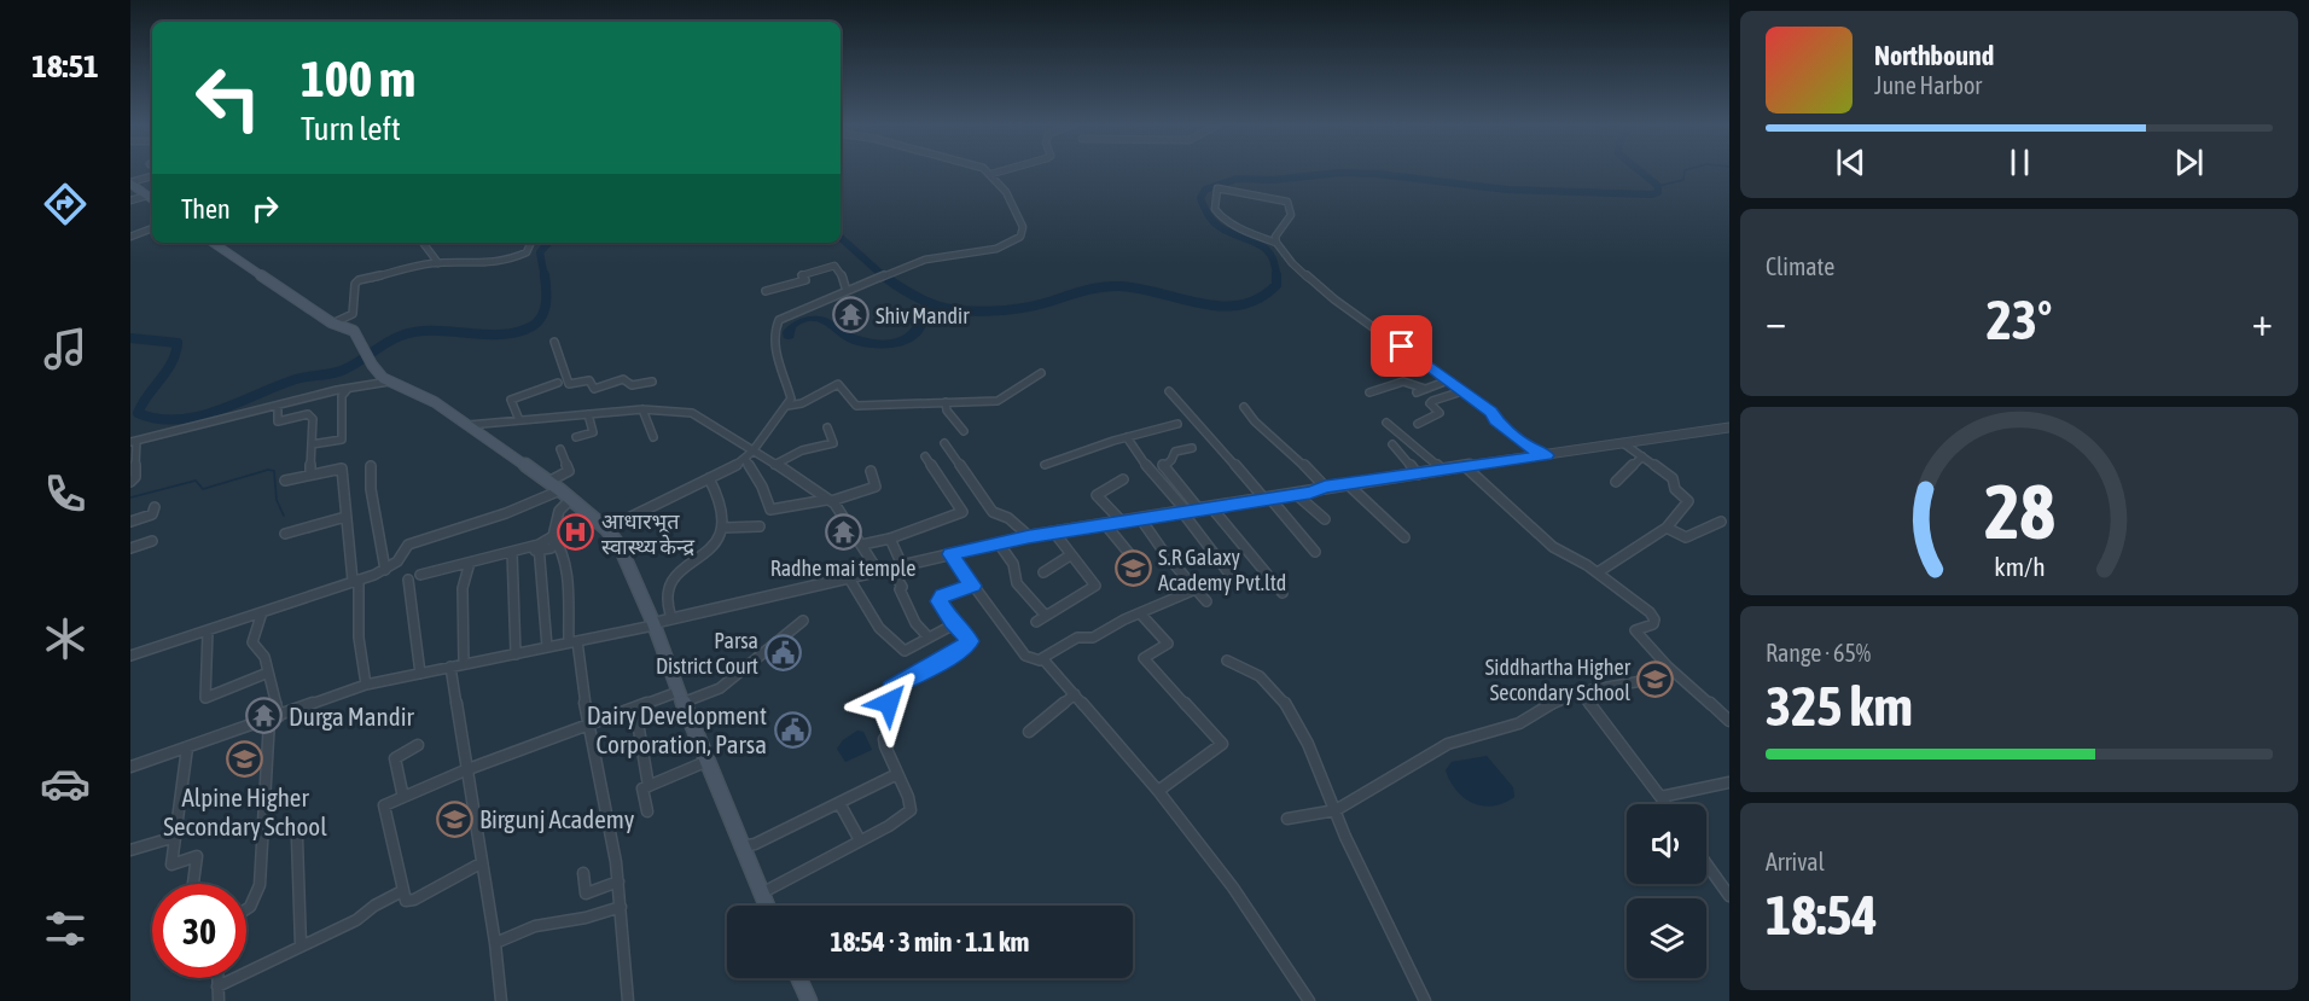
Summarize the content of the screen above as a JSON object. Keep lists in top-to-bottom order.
{
  "places": {
    "temple": ["Shiv Mandir", "Radhe mai temple", "Durga Mandir"],
    "hospital": ["आधारभूत स्वास्थ्य केन्द्र"],
    "school or university": [
      "S.R Galaxy Academy Pvt.ltd",
      "Siddhartha Higher Secondary School",
      "Alpine Higher Secondary School",
      "Birgunj Academy"
    ],
    "public building": ["Parsa District Court", "Dairy Development Corporation, Parsa"]
  },
  "page": {
    "tabs": "18:51",
    "turn": ["100 m", "Turn left"],
    "song": ["Northbound", "June Harbor"],
    "then": "Then",
    "tile": [
      "Climate",
      ["Range · 65%", "325 km"],
      ["Arrival", "18:54"]
    ],
    "heat": ["−", "23°", "+"],
    "limit": "30",
    "trip": "18:54 · 3 min · 1.1 km",
    "gauge": ["28", "km/h"]
  }
}
